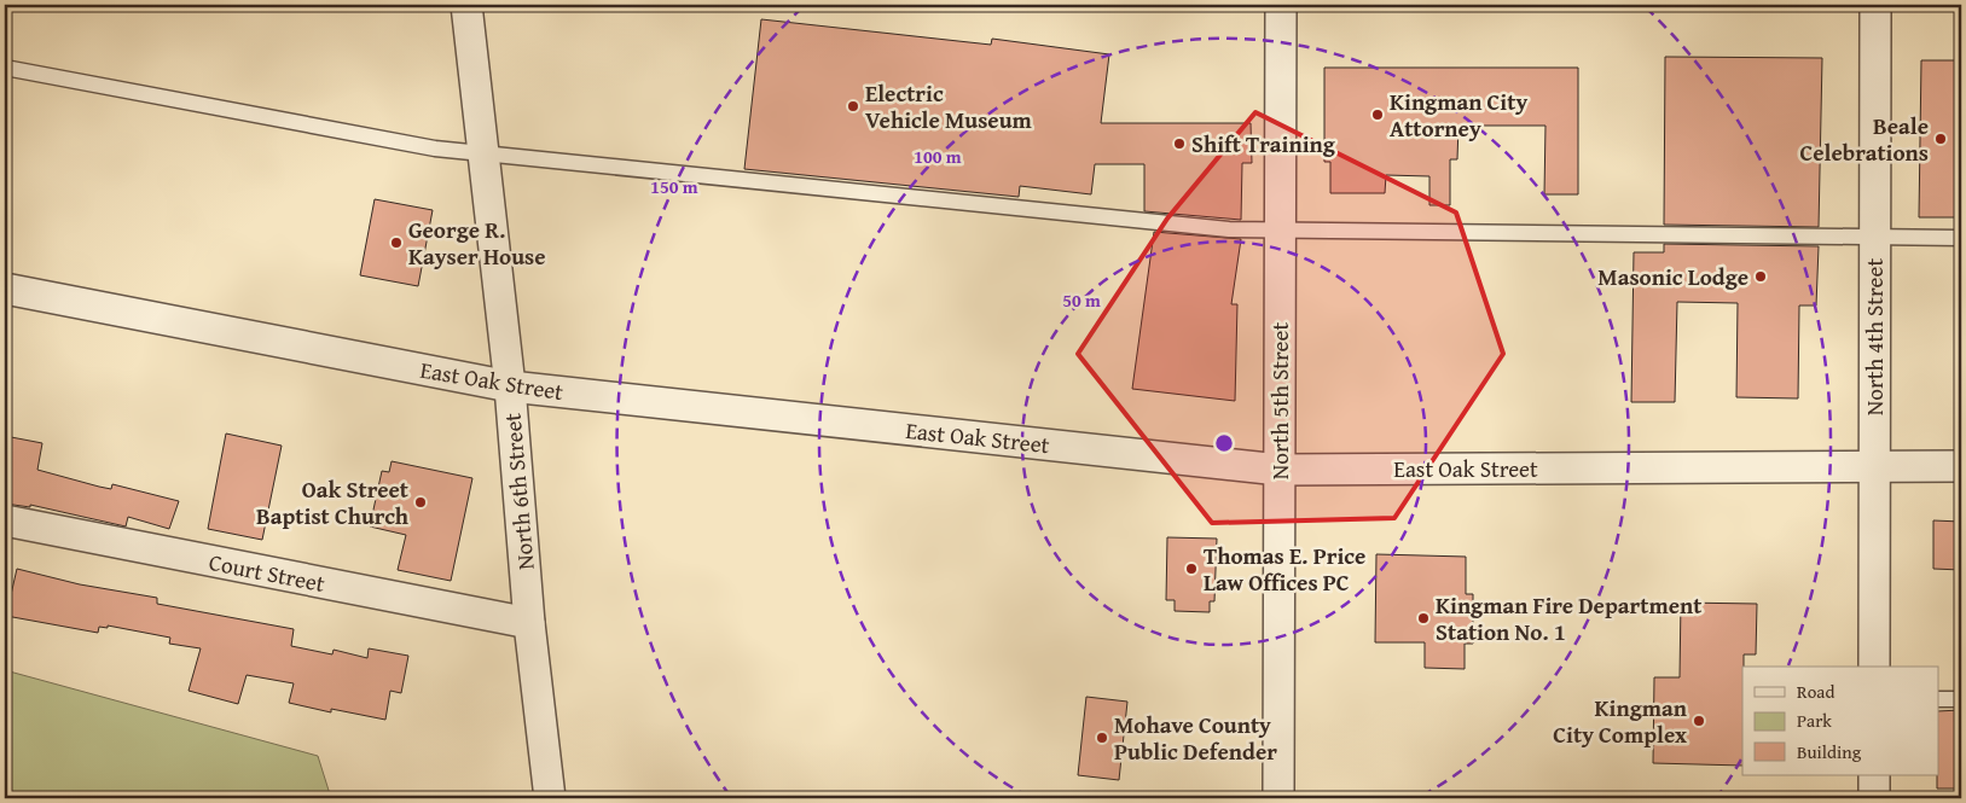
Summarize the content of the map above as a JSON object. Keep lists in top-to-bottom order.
{
  "streets": {
    "street": [
      "North 4th Street",
      "East Oak Street",
      "North 5th Street",
      "North 6th Street",
      "Court Street"
    ]
  },
  "crossings": [
    ["North 4th Street", "East Oak Street"],
    ["East Oak Street", "North 5th Street"],
    ["East Oak Street", "North 6th Street"],
    ["North 6th Street", "Court Street"]
  ],
  "places": [
    "Electric Vehicle Museum",
    "Kingman City Attorney",
    "Beale Celebrations",
    "Shift Training",
    "George R. Kayser House",
    "Masonic Lodge",
    "Oak Street Baptist Church",
    "Thomas E. Price Law Offices PC",
    "Kingman Fire Department Station No. 1",
    "Kingman City Complex",
    "Mohave County Public Defender"
  ],
  "legend": ["Road", "Park", "Building"],
  "rings": ["100 m", "150 m", "50 m"]
}
